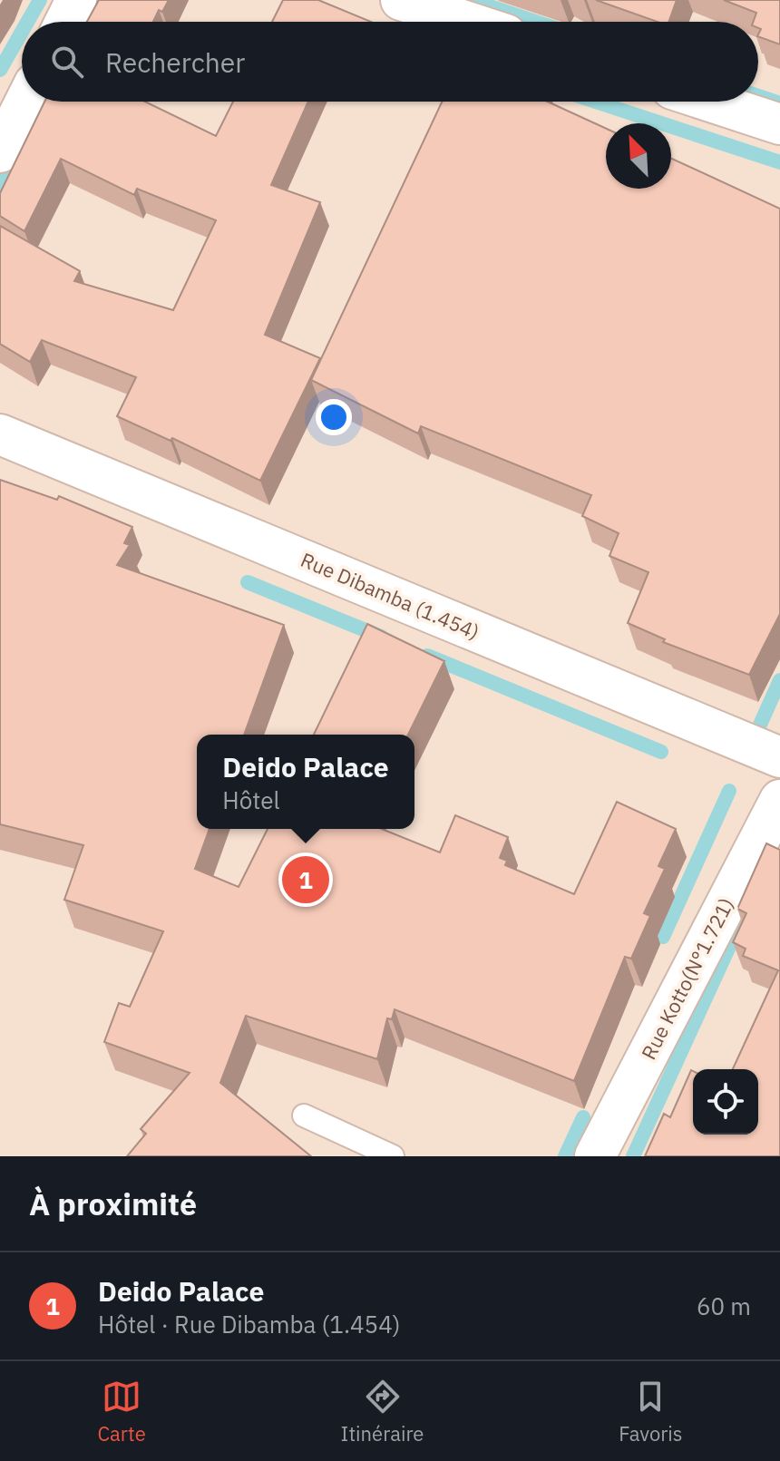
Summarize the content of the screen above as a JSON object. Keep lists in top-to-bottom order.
{
  "streets": {
    "street": ["Rue Dibamba (1.454)", "Rue Kotto(N°1.721)"]
  },
  "north": "top left",
  "page": {
    "search": "Rechercher",
    "popup": ["Deido Palace", "Hôtel"],
    "pins": "1",
    "heading": "À proximité",
    "list": [
      {
        "mark": "1",
        "name": "Deido Palace",
        "note": "Hôtel · Rue Dibamba (1.454)",
        "value": "60 m"
      }
    ],
    "nav": ["Carte", "Itinéraire", "Favoris"]
  }
}
